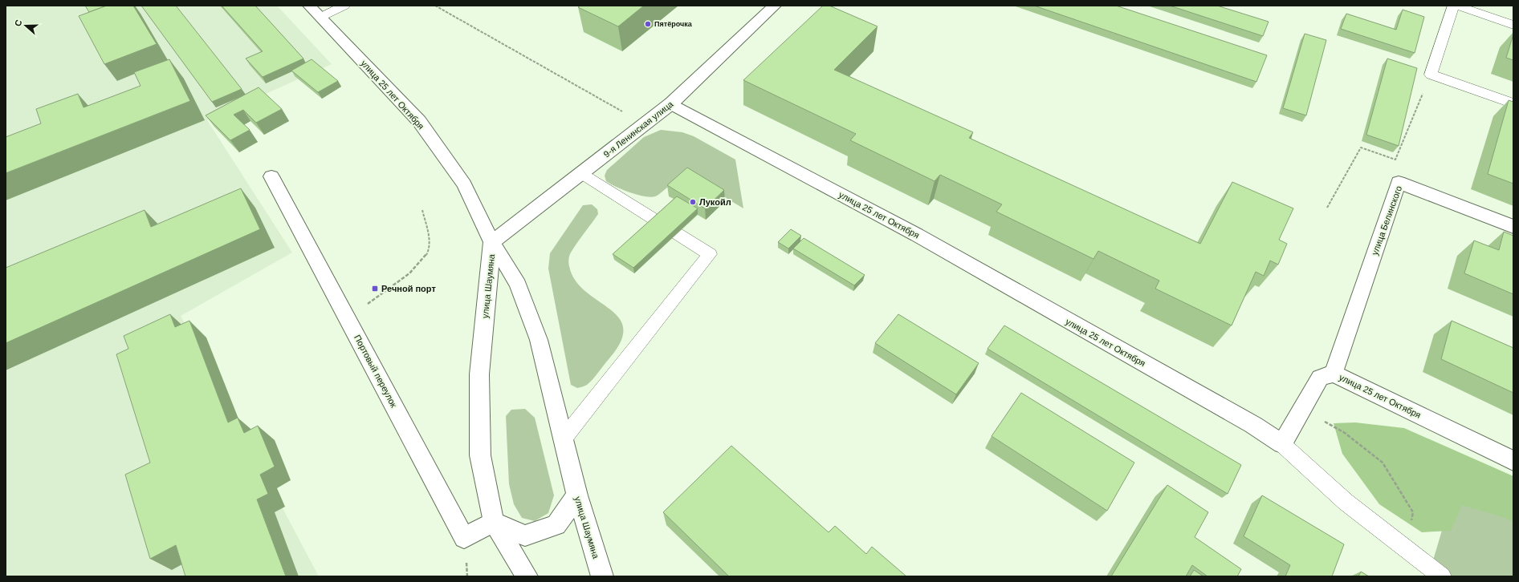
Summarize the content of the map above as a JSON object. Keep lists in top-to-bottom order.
{
  "streets": {
    "street": [
      "улица 25 лет Октября",
      "9-я Ленинская улица",
      "улица Белинского",
      "улица Шаумяна",
      "Портовый переулок"
    ]
  },
  "crossings": [
    ["улица 25 лет Октября", "9-я Ленинская улица"],
    ["улица 25 лет Октября", "улица Белинского"],
    ["улица 25 лет Октября", "улица Шаумяна"],
    ["9-я Ленинская улица", "улица Шаумяна"],
    ["улица Шаумяна", "Портовый переулок"]
  ],
  "places": {
    "other": ["Пятёрочка", "Лукойл"],
    "transit": ["Речной порт"]
  },
  "north": "left"
}
